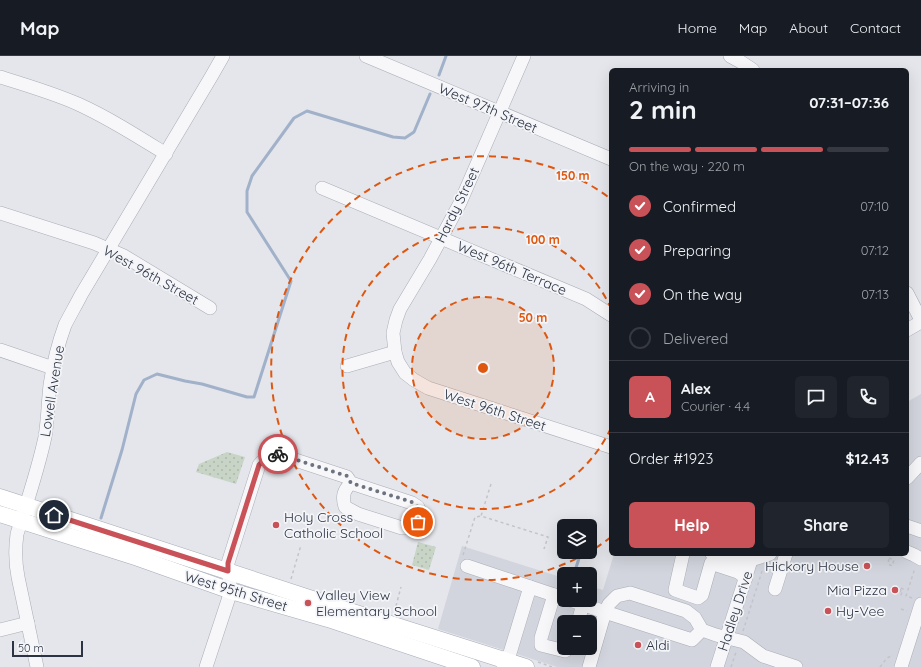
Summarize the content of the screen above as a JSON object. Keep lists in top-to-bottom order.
{
  "streets": {
    "main road": ["West 95th Street"],
    "street": [
      "West 97th Street",
      "Hardy Street",
      "West 96th Terrace",
      "West 96th Street",
      "Lowell Avenue",
      "Hadley Drive"
    ]
  },
  "crossings": [
    ["West 97th Street", "Hardy Street"],
    ["Hardy Street", "West 96th Terrace"],
    ["Hardy Street", "West 96th Street"],
    ["West 96th Street", "Lowell Avenue"],
    ["Lowell Avenue", "West 95th Street"]
  ],
  "places": [
    "Holy Cross Catholic School",
    "Hickory House",
    "Mia Pizza",
    "Valley View Elementary School",
    "Hy-Vee",
    "Aldi"
  ],
  "scale_bar": "50 m",
  "page": {
    "header": "Map",
    "nav": [
      "Home",
      "Map",
      "About",
      "Contact"
    ],
    "heading": ["2 min", "Arriving in", "07:31–07:36"],
    "panel": [
      "Alex",
      "Courier · 4.4",
      "Order #1923",
      "$12.43"
    ],
    "bar": "On the way · 220 m",
    "list": [
      ["Confirmed", "07:10"],
      ["Preparing", "07:12"],
      ["On the way", "07:13"],
      "Delivered"
    ],
    "round": "A",
    "buttons": ["Help", "Share"],
    "map_buttons": ["+", "−"],
    "scale": "50 m"
  },
  "rings": ["150 m", "100 m", "50 m"]
}
